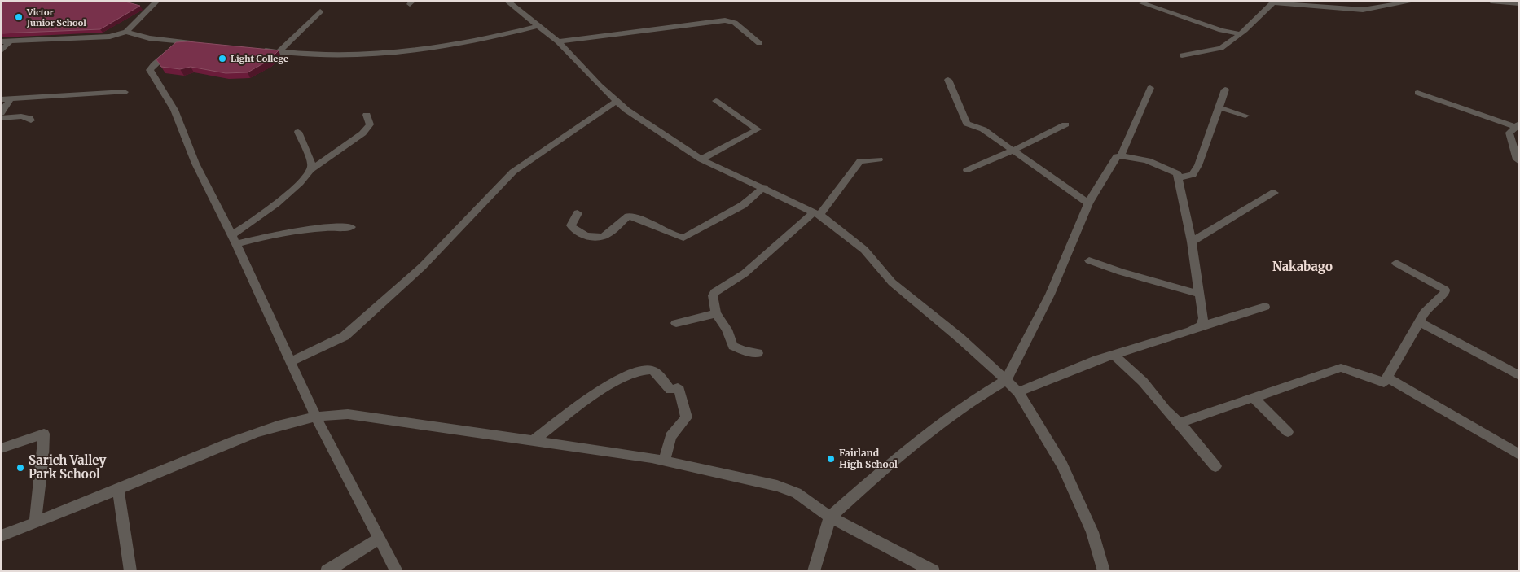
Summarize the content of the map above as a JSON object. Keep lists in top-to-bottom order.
{
  "districts": ["Nakabago"],
  "places": [
    "Victor Junior School",
    "Light College",
    "Fairland High School",
    "Sarich Valley Park School"
  ]
}
